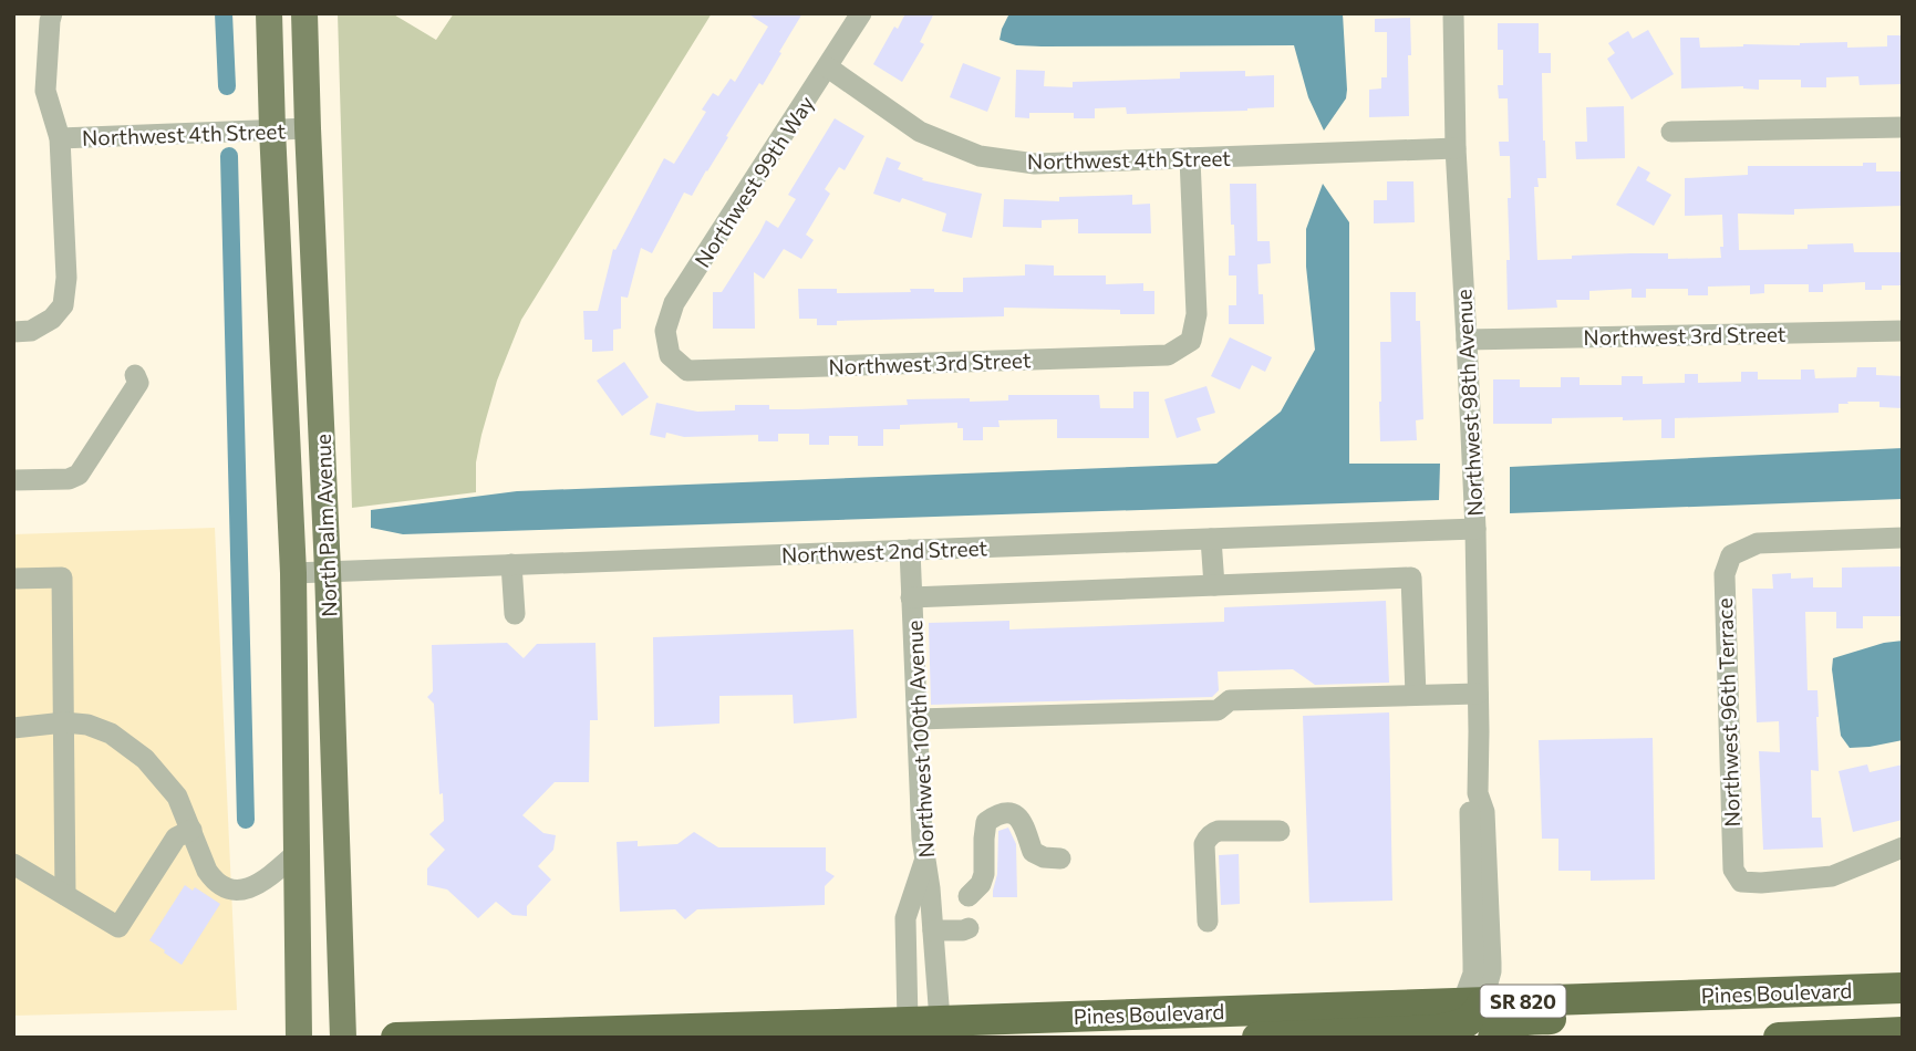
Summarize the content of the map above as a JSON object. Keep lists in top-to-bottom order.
{
  "streets": {
    "highway": ["Pines Boulevard", "SR 820"],
    "main road": ["North Palm Avenue"],
    "street": [
      "Northwest 4th Street",
      "Northwest 99th Way",
      "Northwest 3rd Street",
      "Northwest 98th Avenue",
      "Northwest 2nd Street",
      "Northwest 96th Terrace",
      "Northwest 100th Avenue"
    ]
  },
  "crossings": [
    ["Northwest 4th Street", "Northwest 99th Way"],
    ["Northwest 4th Street", "Northwest 3rd Street"],
    ["Northwest 4th Street", "Northwest 98th Avenue"],
    ["Northwest 4th Street", "North Palm Avenue"],
    ["Northwest 99th Way", "Northwest 3rd Street"],
    ["Northwest 3rd Street", "Northwest 98th Avenue"],
    ["Northwest 98th Avenue", "Northwest 2nd Street"],
    ["Northwest 98th Avenue", "Pines Boulevard"],
    ["North Palm Avenue", "Northwest 2nd Street"],
    ["Northwest 2nd Street", "Northwest 100th Avenue"],
    ["Northwest 100th Avenue", "Pines Boulevard"]
  ]
}
